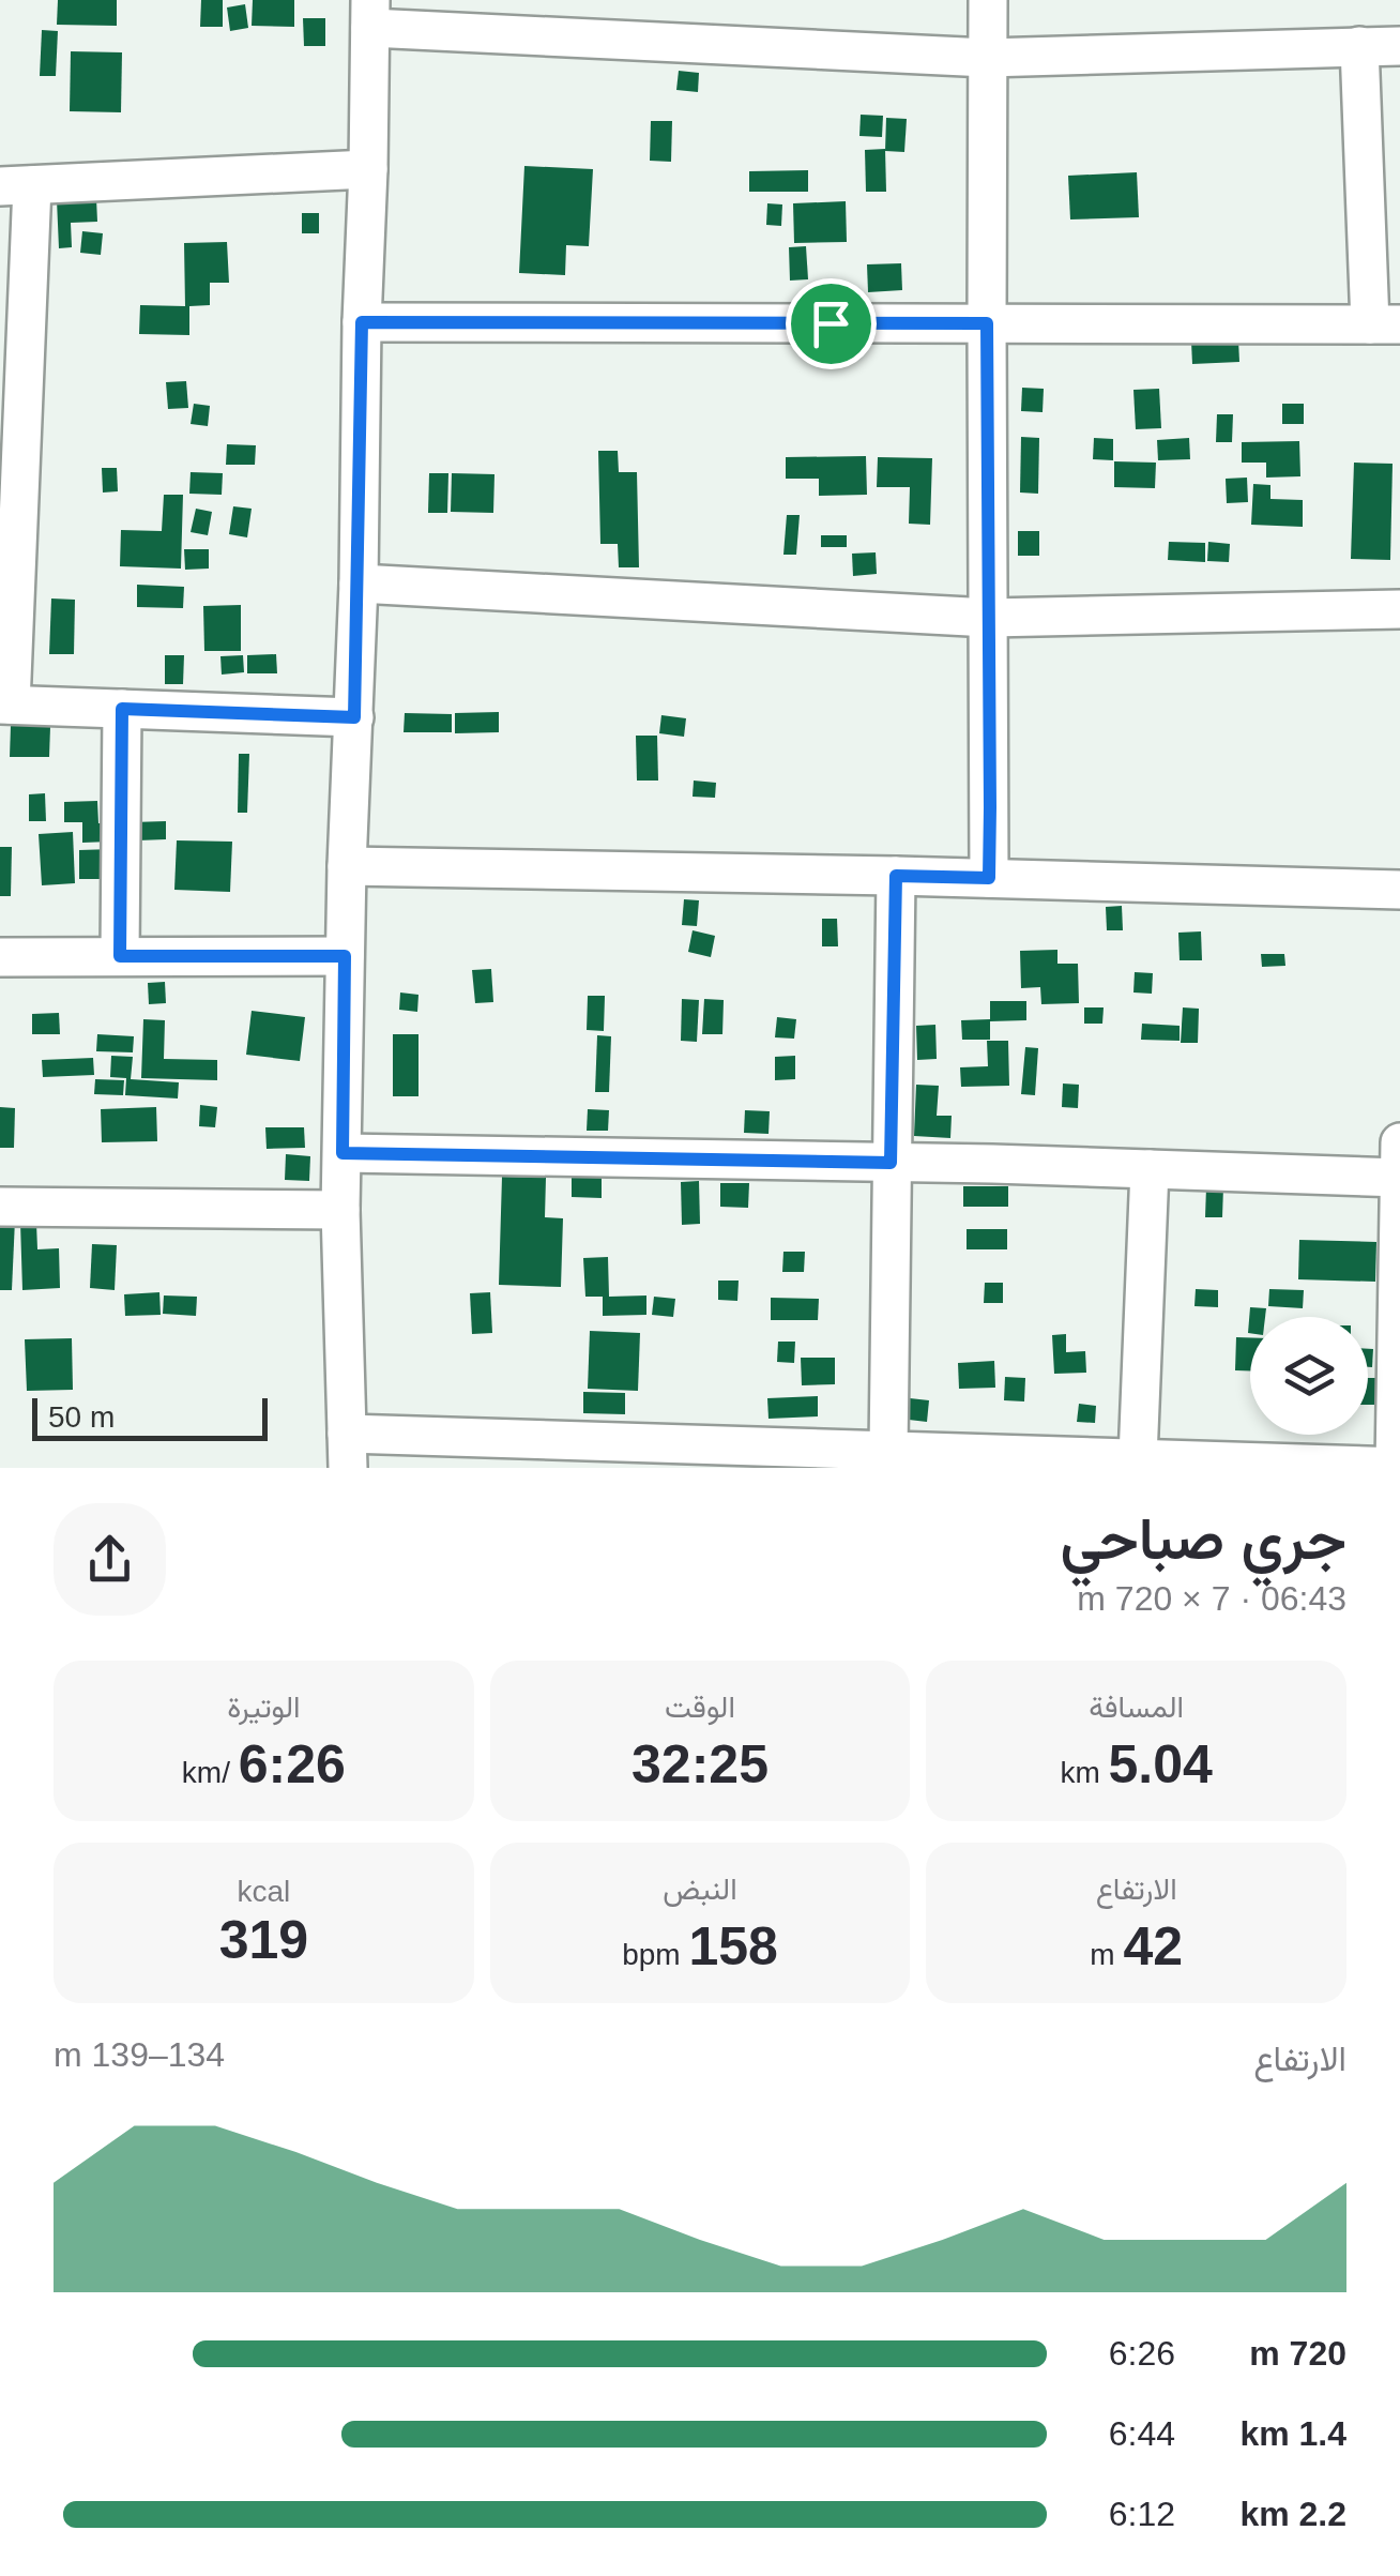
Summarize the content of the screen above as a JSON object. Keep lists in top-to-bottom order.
{
  "scale_bar": "50 m",
  "page": {
    "scale": "50 m",
    "heading": ["جري صباحي", "06:43 · 7 × 720 m"],
    "stats": [
      ["المسافة", "5.04 km"],
      ["الوقت", "32:25"],
      ["الوتيرة", "6:26 /km"],
      ["الارتفاع", "42 m"],
      ["النبض", "158 bpm"],
      ["kcal", "319"]
    ],
    "chart": ["الارتفاع", "134–139 m"],
    "list": [
      {
        "name": "720 m",
        "note": "6:26"
      },
      {
        "name": "1.4 km",
        "note": "6:44"
      },
      {
        "name": "2.2 km",
        "note": "6:12"
      }
    ]
  }
}
